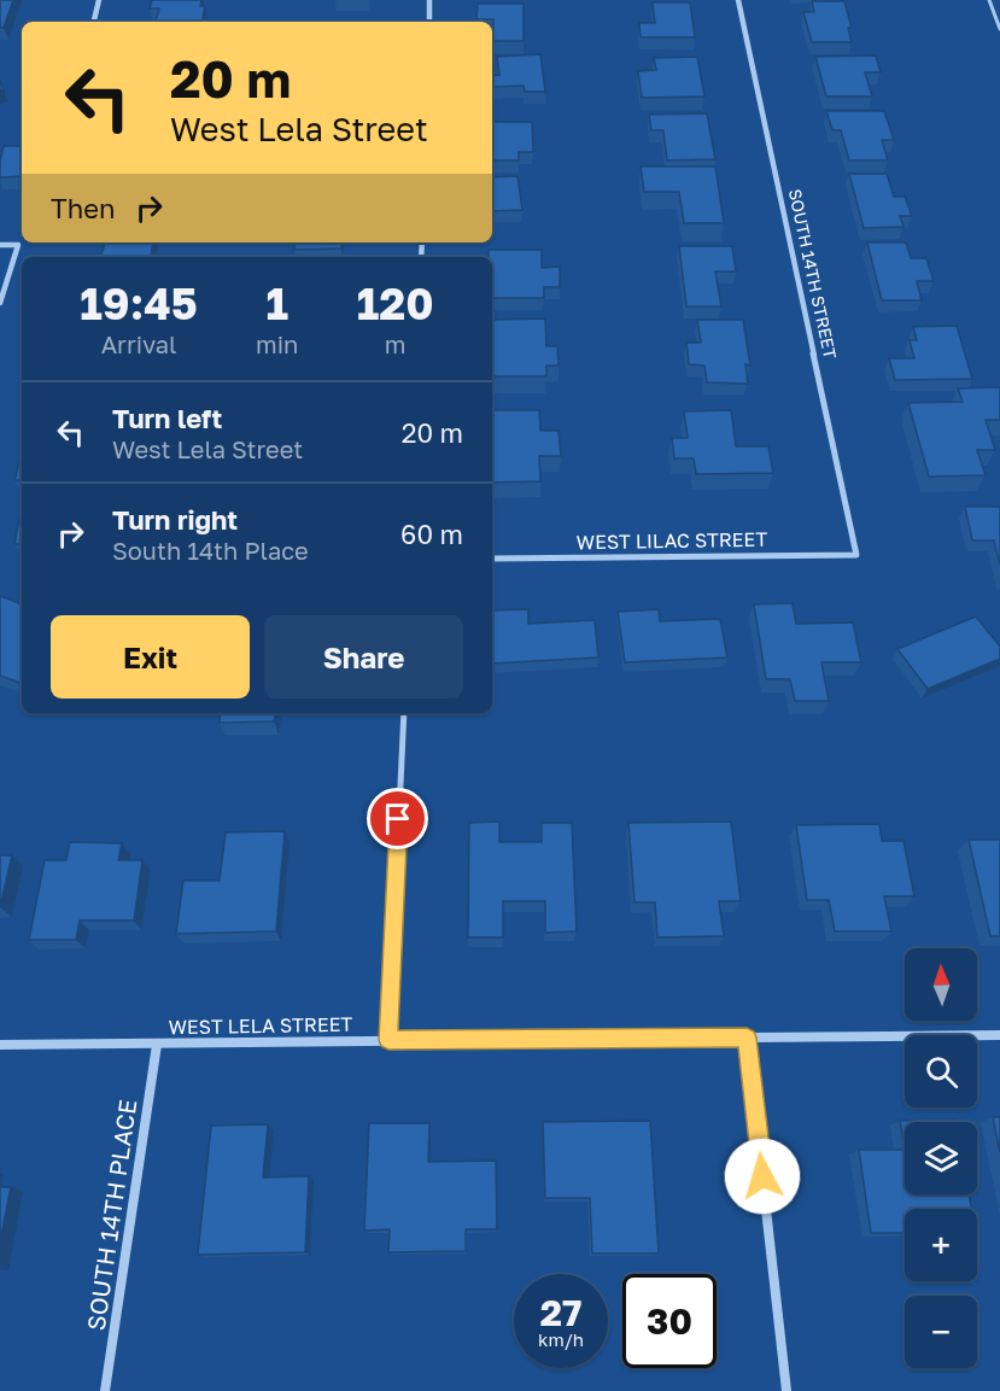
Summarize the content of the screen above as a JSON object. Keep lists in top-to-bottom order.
{
  "streets": {
    "street": [
      "SOUTH 14TH STREET",
      "WEST LILAC STREET",
      "WEST LELA STREET",
      "SOUTH 14TH PLACE"
    ]
  },
  "crossings": [
    ["SOUTH 14TH STREET", "WEST LILAC STREET"],
    ["WEST LELA STREET", "SOUTH 14TH PLACE"]
  ],
  "north": "top",
  "page": {
    "turn": ["20 m", "West Lela Street"],
    "then": "Then",
    "eta": [
      "19:45",
      "Arrival",
      "1",
      "min",
      "120",
      "m"
    ],
    "list": [
      {
        "name": "Turn left",
        "note": "West Lela Street",
        "value": "20 m"
      },
      {
        "name": "Turn right",
        "note": "South 14th Place",
        "value": "60 m"
      }
    ],
    "buttons": ["Exit", "Share"],
    "map_buttons": ["+", "−"],
    "speed": "27 km/h",
    "limit": "30"
  }
}
